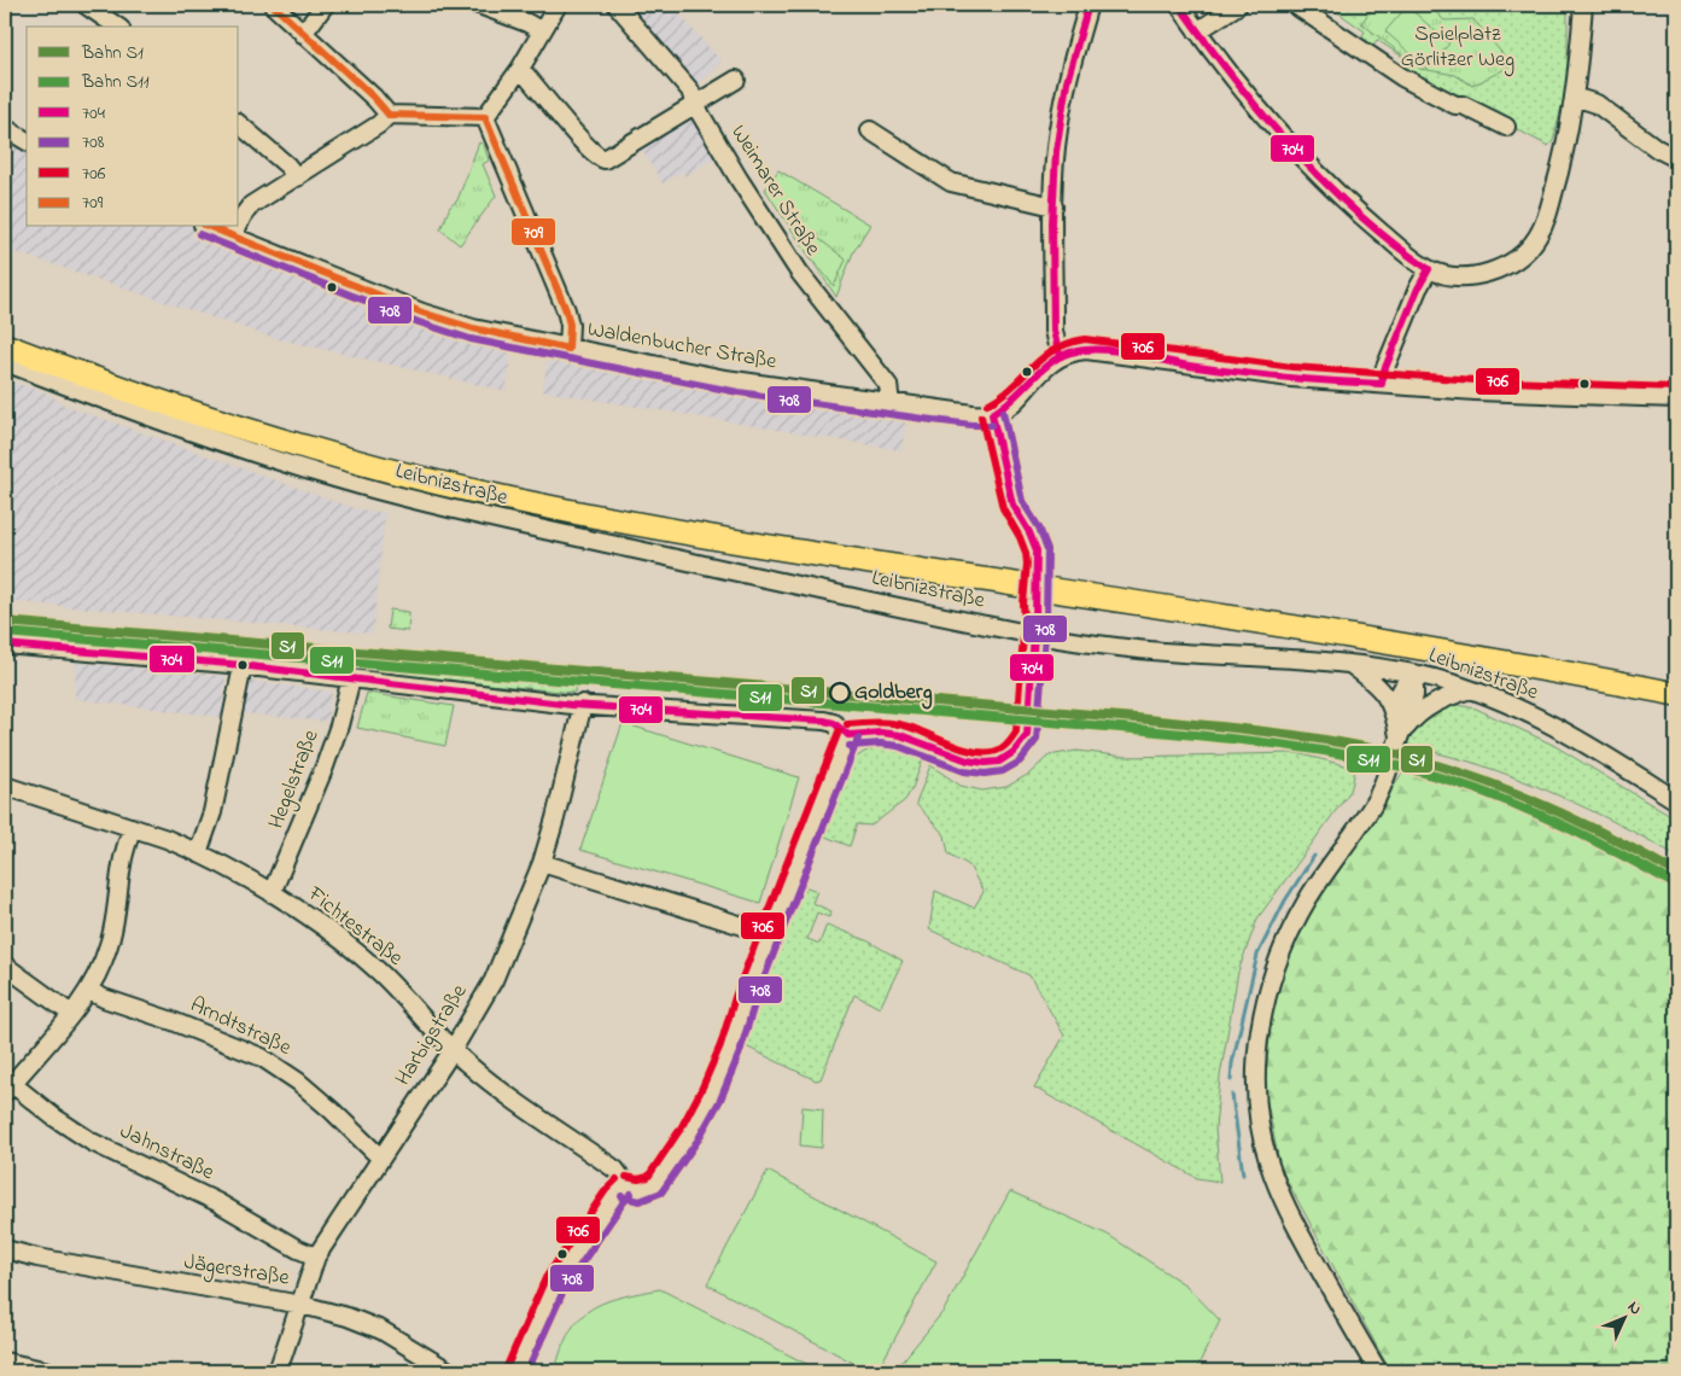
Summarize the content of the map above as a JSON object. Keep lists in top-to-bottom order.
{
  "streets": {
    "street": [
      "Weimarer Straße",
      "Waldenbucher Straße",
      "Leibnizstraße",
      "Hegelstraße",
      "Fichtestraße",
      "Arndtstraße",
      "Harbigstraße",
      "Jahnstraße",
      "Jägerstraße"
    ]
  },
  "crossings": [
    ["Weimarer Straße", "Waldenbucher Straße"],
    ["Hegelstraße", "Fichtestraße"],
    ["Fichtestraße", "Harbigstraße"],
    ["Arndtstraße", "Harbigstraße"],
    ["Harbigstraße", "Jahnstraße"],
    ["Harbigstraße", "Jägerstraße"]
  ],
  "parks": ["Spielplatz Görlitzer Weg"],
  "places": ["Goldberg"],
  "lines": [
    "transit line 704",
    "transit line 709",
    "transit line 708",
    "transit line 706",
    "rail line S1",
    "rail line S11"
  ],
  "legend": [
    "Bahn S1",
    "Bahn S11",
    "704",
    "708",
    "706",
    "709"
  ],
  "north": "top right"
}
